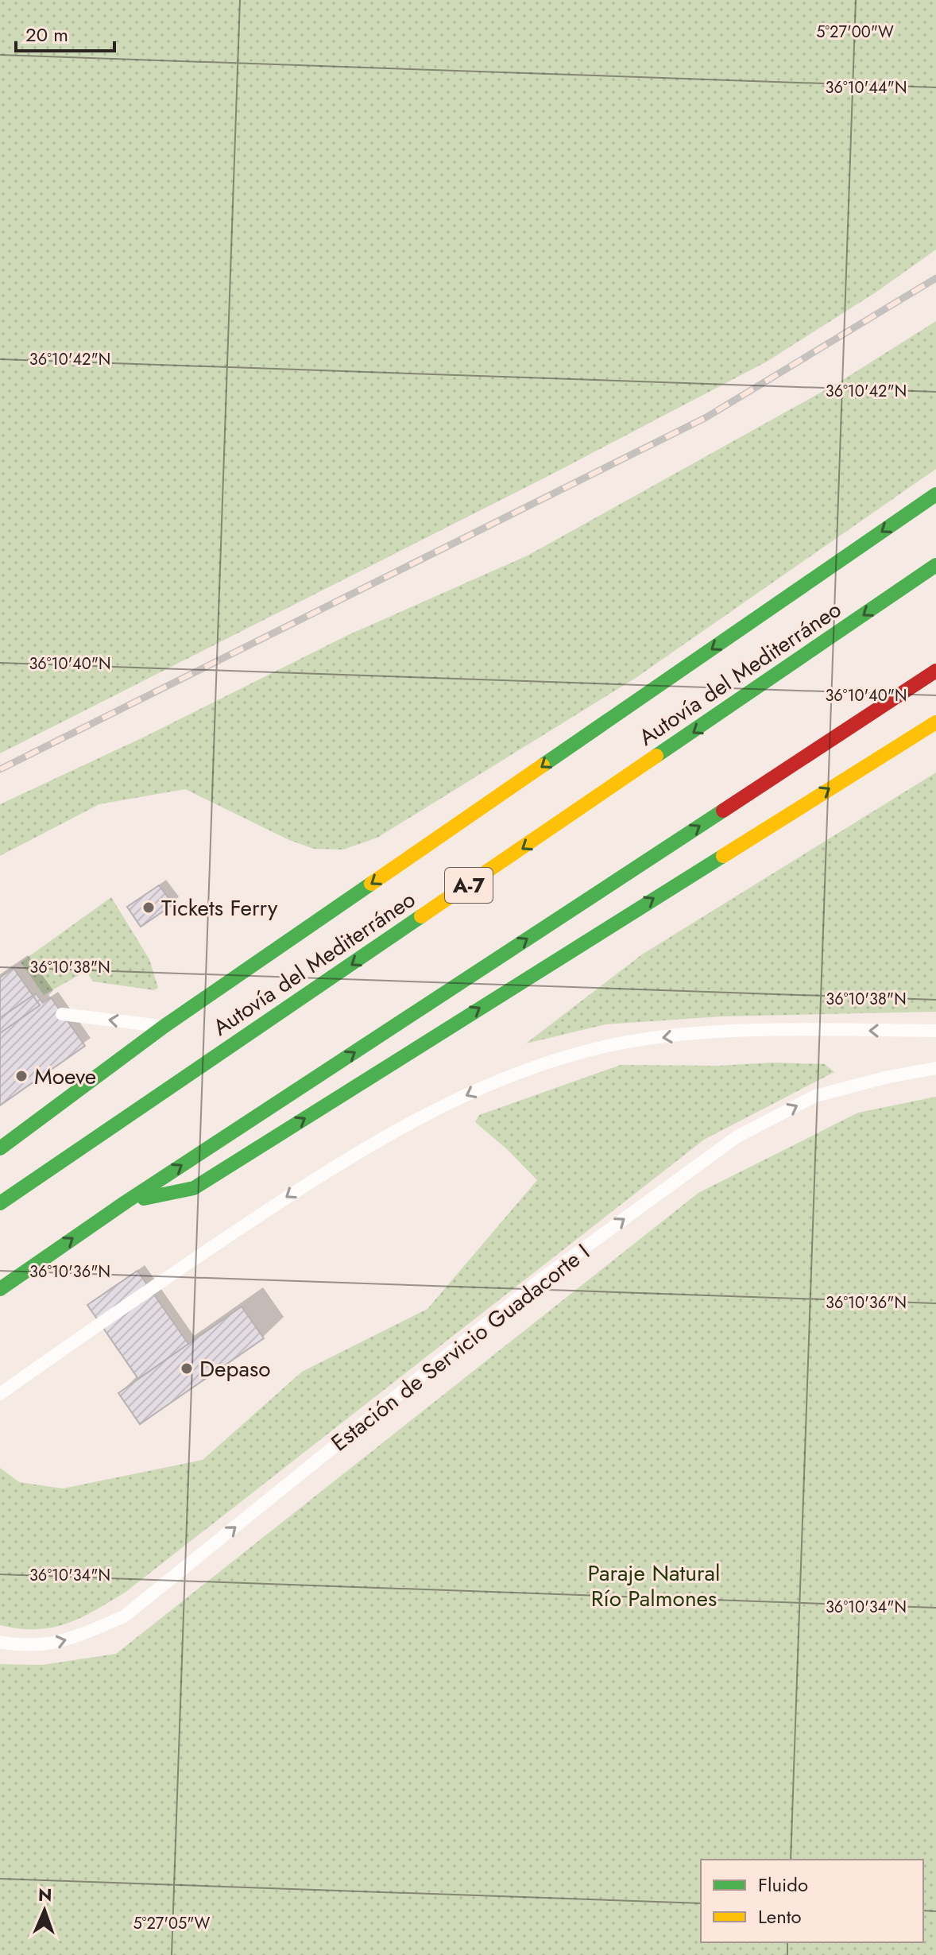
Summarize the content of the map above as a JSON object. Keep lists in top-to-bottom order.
{
  "streets": {
    "highway": ["Autovía del Mediterráneo", "A-7"],
    "lane": ["Estación de Servicio Guadacorte I"]
  },
  "one_way": ["Estación de Servicio Guadacorte I"],
  "parks": ["Paraje Natural Río Palmones"],
  "places": ["Tickets Ferry", "Moeve", "Depaso"],
  "legend": ["Fluido", "Lento"],
  "scale_bar": "20 m",
  "north": "top",
  "coordinates": [
    "5°27'00\"W",
    "36°10'44\"N",
    "36°10'42\"N",
    "36°10'40\"N",
    "36°10'38\"N",
    "36°10'36\"N",
    "36°10'34\"N",
    "5°27'05\"W"
  ]
}
